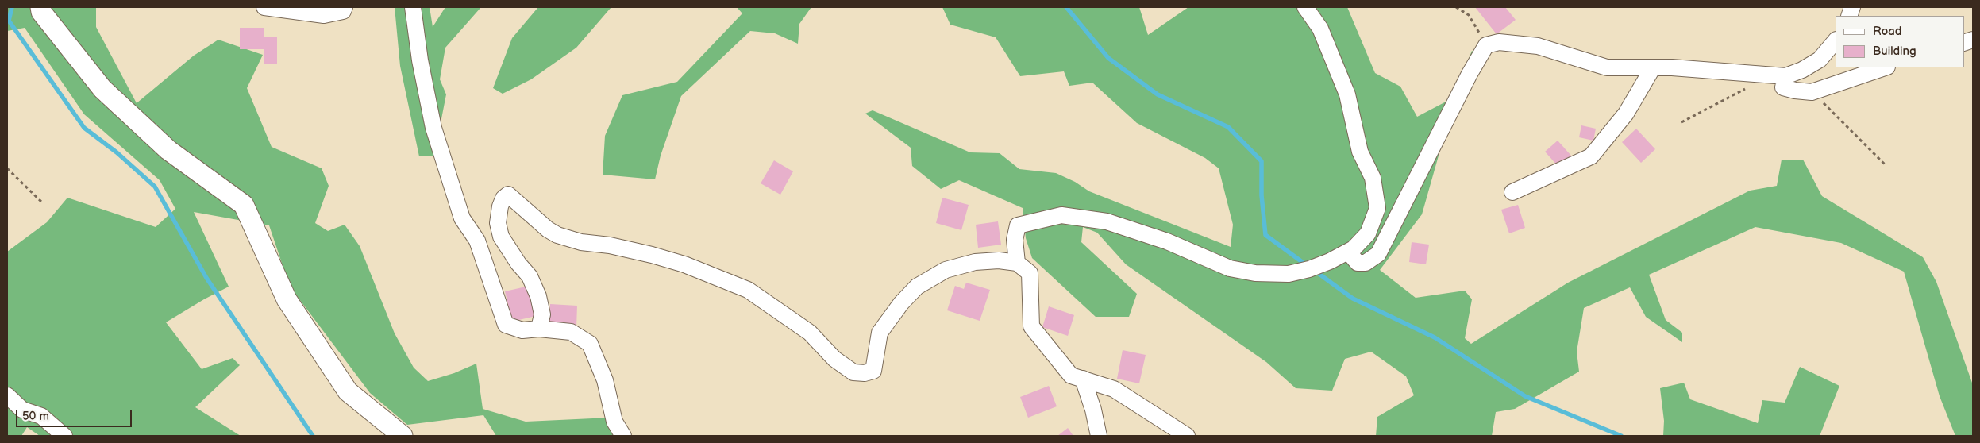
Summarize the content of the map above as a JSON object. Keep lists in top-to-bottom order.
{
  "legend": ["Road", "Building"],
  "scale_bar": "50 m"
}
